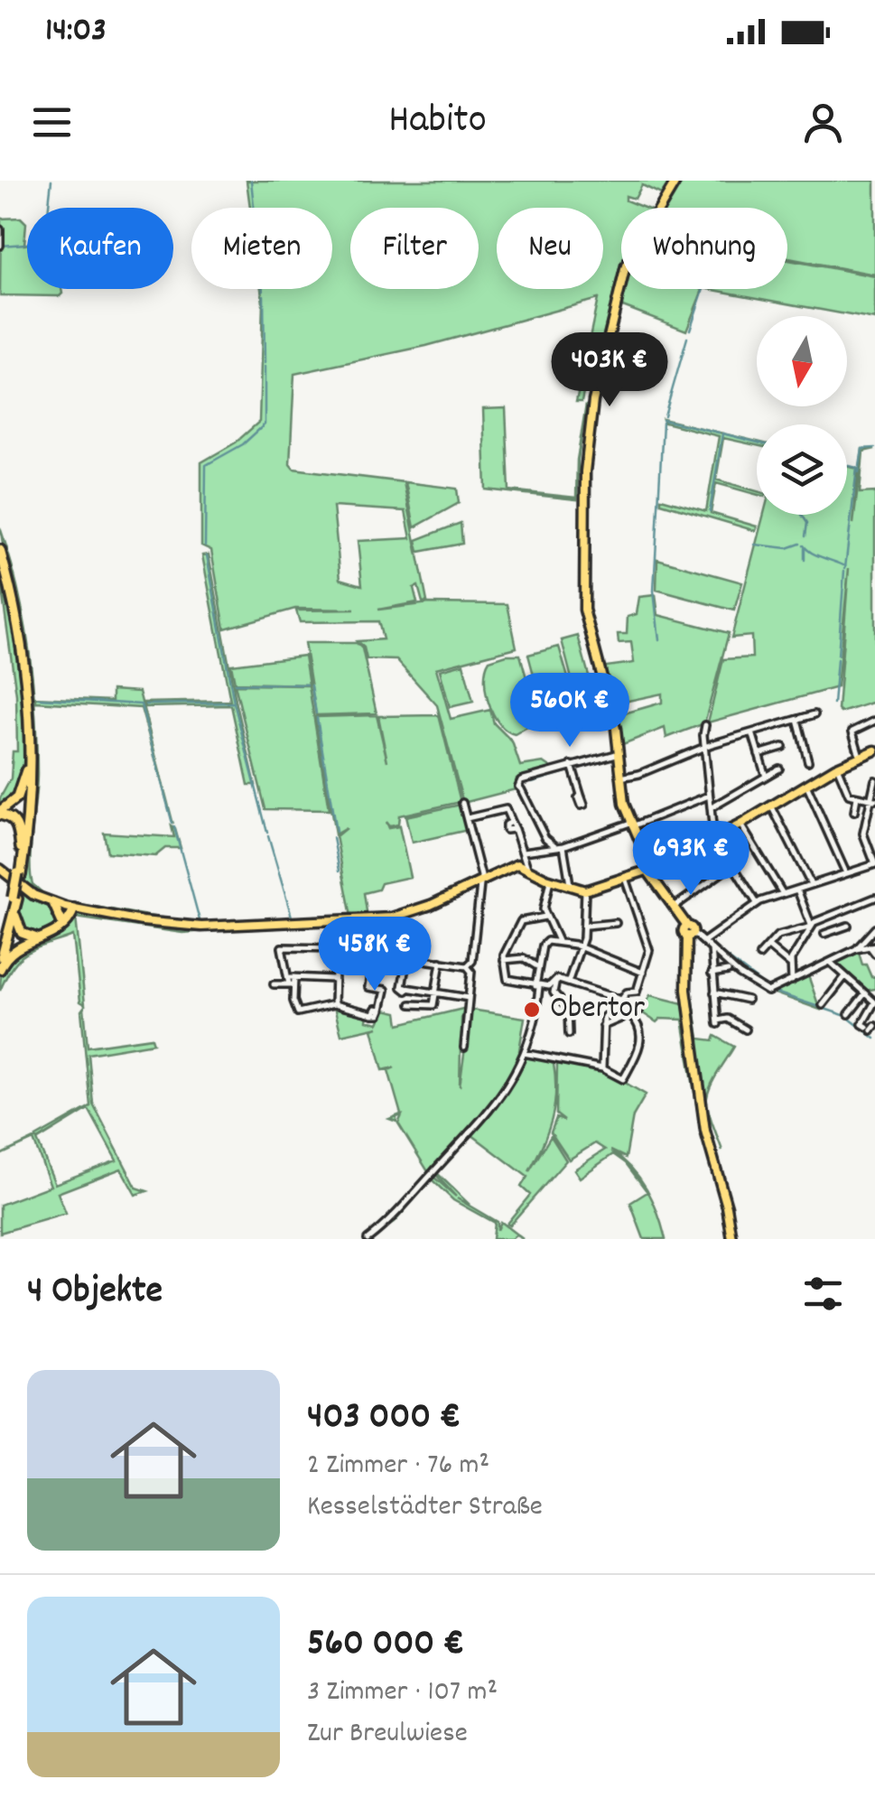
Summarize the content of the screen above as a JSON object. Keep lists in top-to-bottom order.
{
  "places": ["Obertor"],
  "north": "bottom",
  "page": {
    "status": "14:03",
    "header": "Habito",
    "chip": [
      "Kaufen",
      "Mieten",
      "Filter",
      "Neu",
      "Wohnung"
    ],
    "price": [
      "403K €",
      "560K €",
      "693K €",
      "458K €"
    ],
    "heading": "4 Objekte",
    "list": [
      {
        "name": "403 000 €",
        "note": "2 Zimmer · 76 m² · Kesselstädter Straße"
      },
      {
        "name": "560 000 €",
        "note": "3 Zimmer · 107 m² · Zur Breulwiese"
      }
    ]
  }
}
